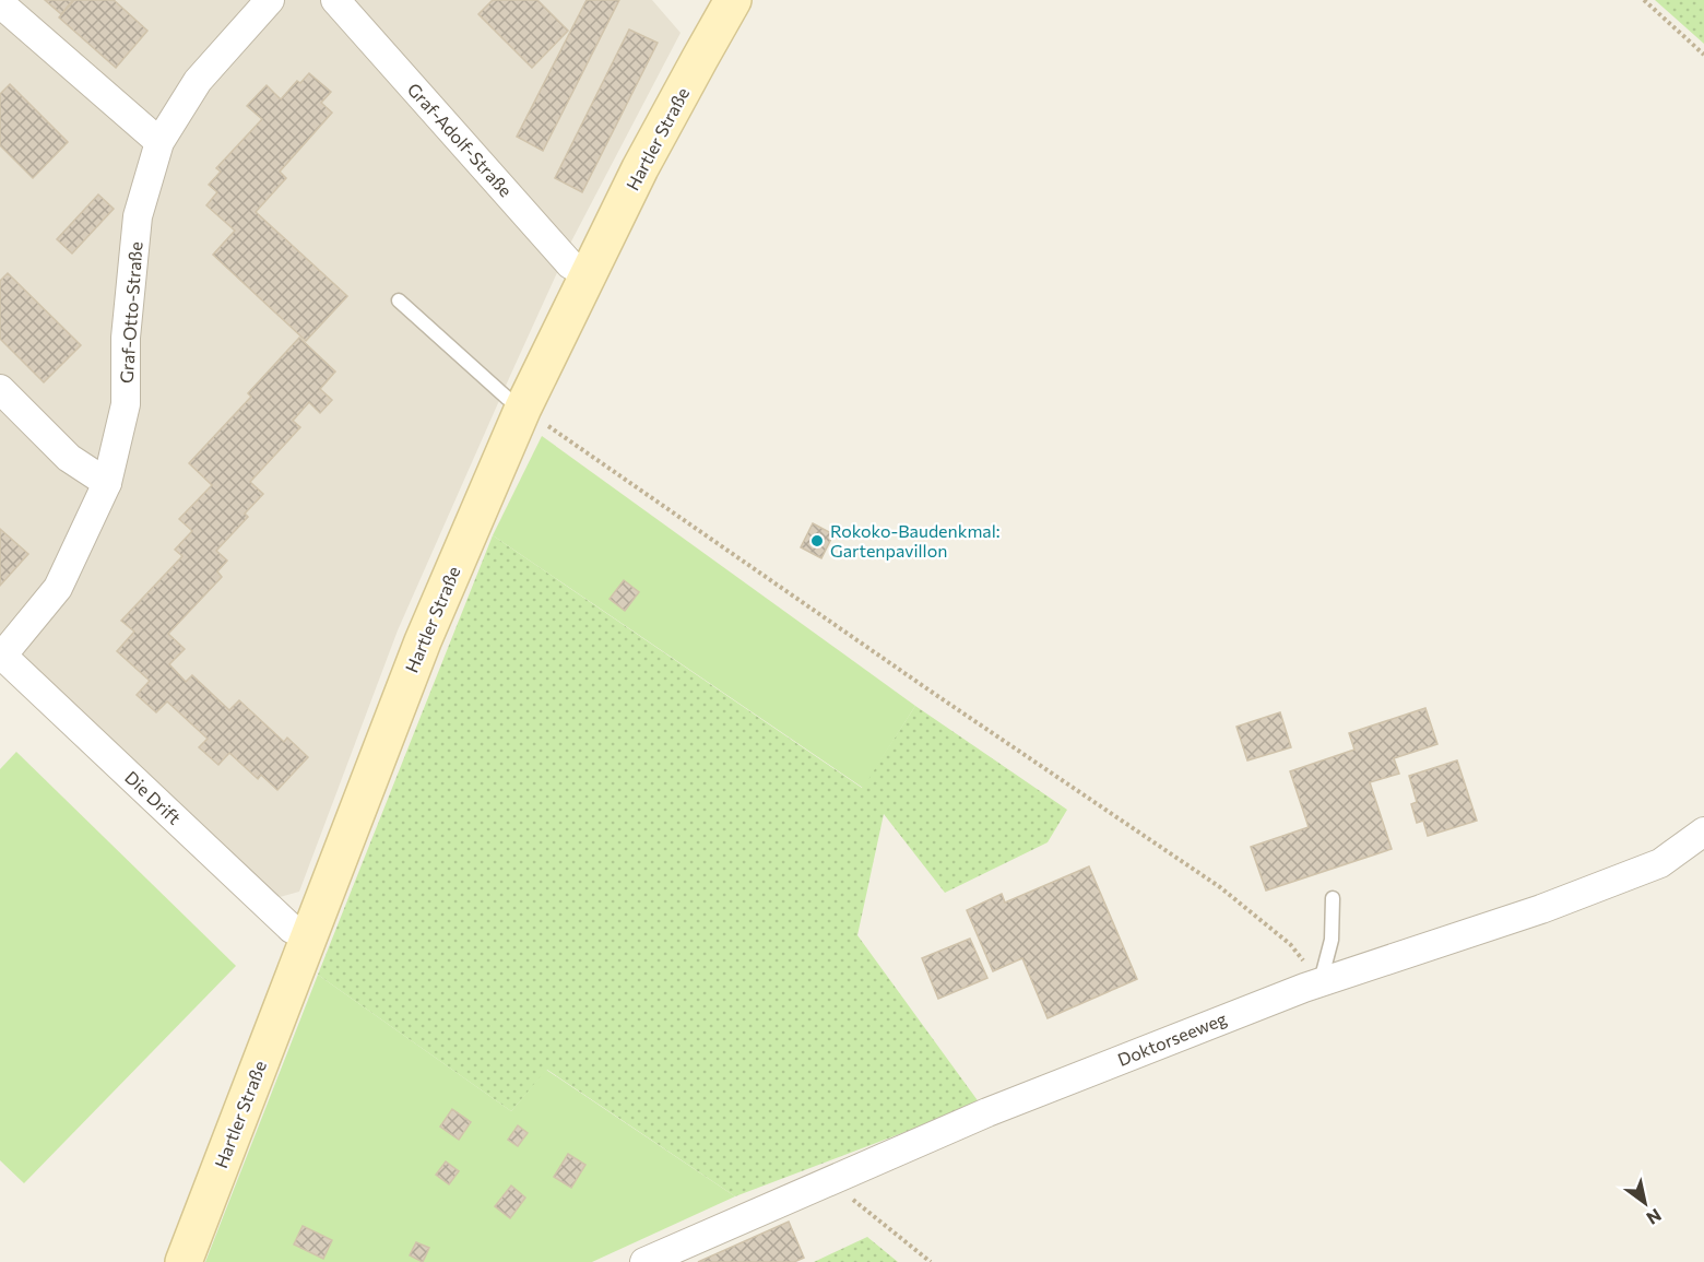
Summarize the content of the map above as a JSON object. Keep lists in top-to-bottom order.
{
  "streets": {
    "main road": ["Hartler Straße"],
    "street": [
      "Graf-Adolf-Straße",
      "Graf-Otto-Straße",
      "Die Drift",
      "Doktorseeweg"
    ]
  },
  "crossings": [
    ["Hartler Straße", "Graf-Adolf-Straße"],
    ["Hartler Straße", "Die Drift"],
    ["Graf-Otto-Straße", "Die Drift"]
  ],
  "places": ["Rokoko-Baudenkmal: Gartenpavillon"],
  "north": "bottom right"
}
